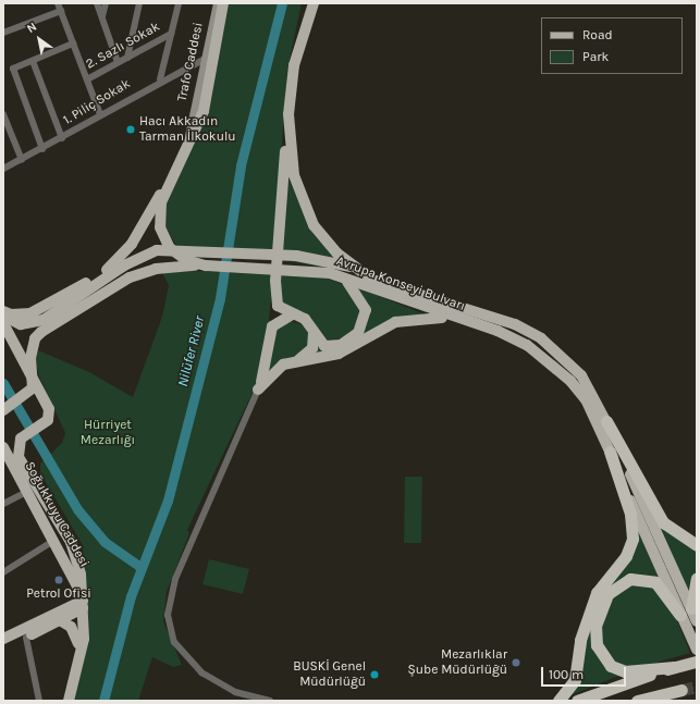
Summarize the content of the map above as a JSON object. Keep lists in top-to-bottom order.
{
  "streets": {
    "main road": ["Trafo Caddesi", "Avrupa Konseyi Bulvarı", "Soğukkuyu Caddesi"],
    "street": ["2. Sazlı Sokak", "1. Piliç Sokak"]
  },
  "crossings": [
    ["Trafo Caddesi", "1. Piliç Sokak"],
    ["Trafo Caddesi", "Avrupa Konseyi Bulvarı"]
  ],
  "water": ["Nilüfer River"],
  "parks": ["Hürriyet Mezarlığı"],
  "places": [
    "Hacı Akkadın Tarman İlkokulu",
    "Petrol Ofisi",
    "Mezarlıklar Şube Müdürlüğü",
    "BUSKİ Genel Müdürlüğü"
  ],
  "legend": ["Road", "Park"],
  "scale_bar": "100 m",
  "north": "top left"
}
